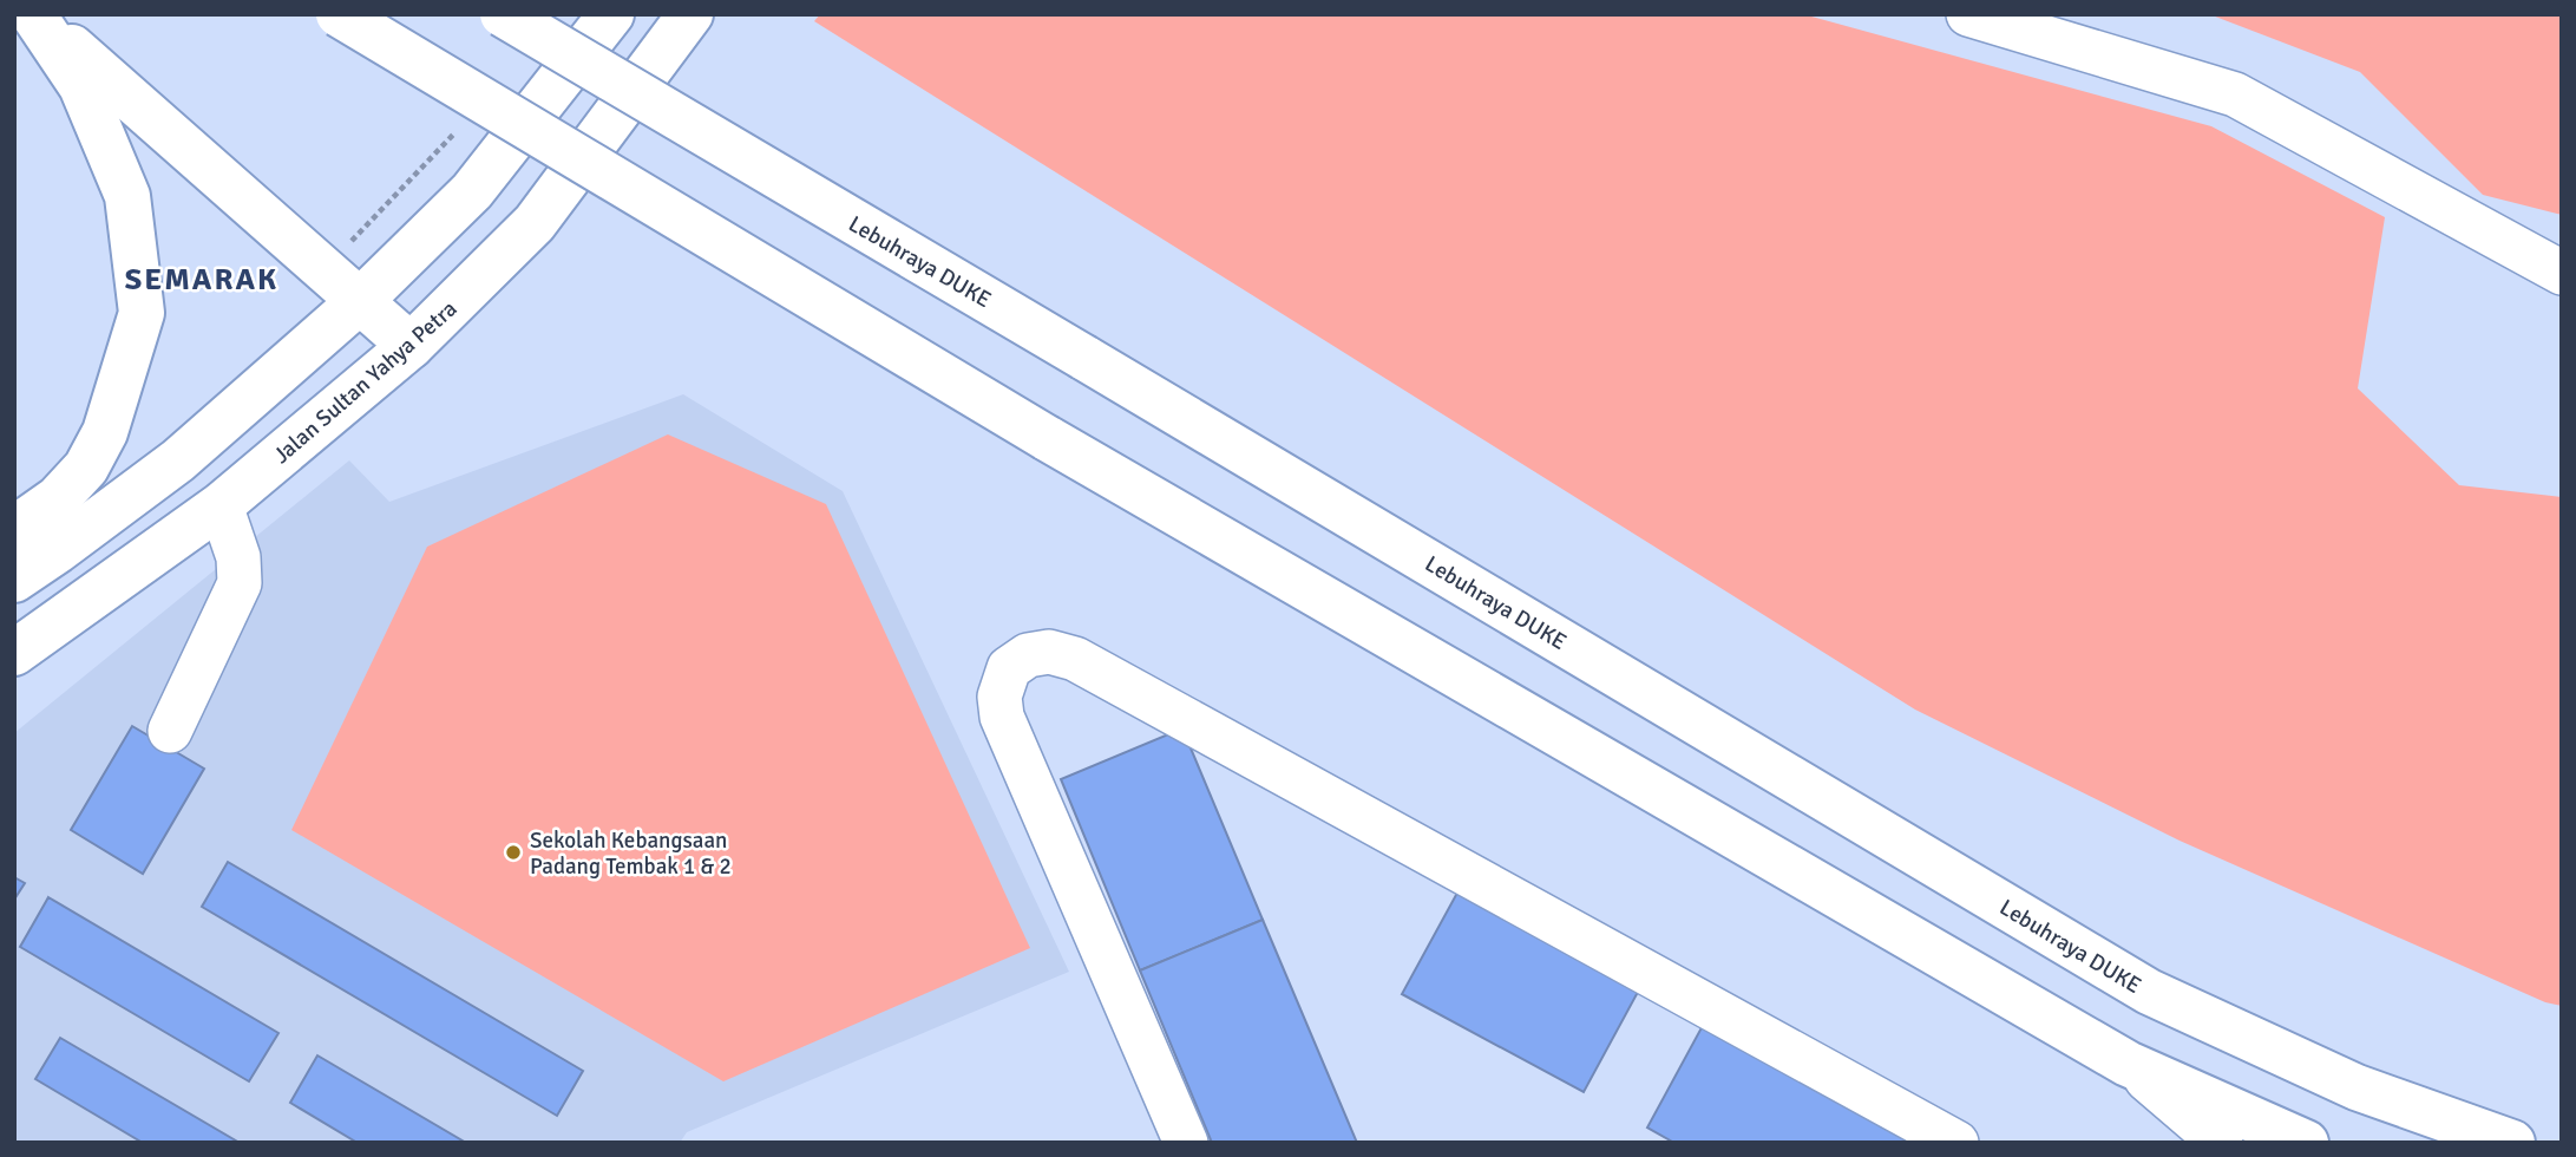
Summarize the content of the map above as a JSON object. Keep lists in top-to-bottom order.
{
  "streets": {
    "main road": ["Lebuhraya DUKE", "Jalan Sultan Yahya Petra"]
  },
  "districts": ["SEMARAK"],
  "places": ["Sekolah Kebangsaan Padang Tembak 1 & 2"]
}
